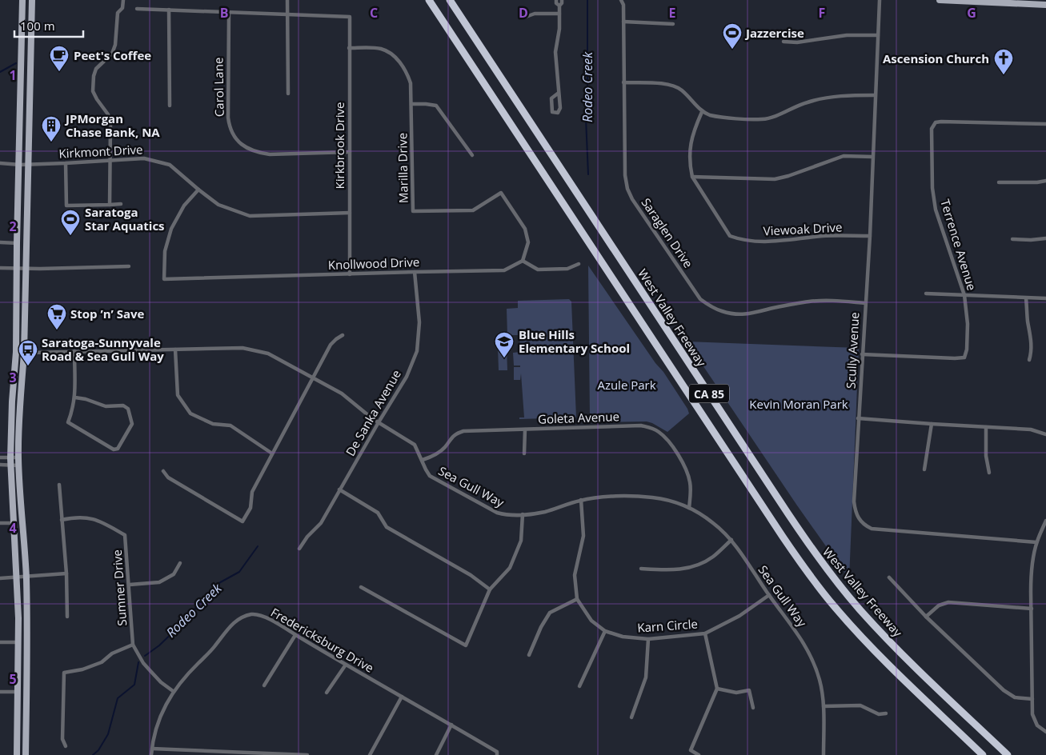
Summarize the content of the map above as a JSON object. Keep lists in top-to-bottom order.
{
  "streets": {
    "highway": ["West Valley Freeway", "CA 85"],
    "street": [
      "Carol Lane",
      "Kirkbrook Drive",
      "Kirkmont Drive",
      "Marilla Drive",
      "Viewoak Drive",
      "Saraglen Drive",
      "Terrence Avenue",
      "Knollwood Drive",
      "Scully Avenue",
      "De Sanka Avenue",
      "Goleta Avenue",
      "Sea Gull Way",
      "Sumner Drive",
      "Karn Circle",
      "Fredericksburg Drive"
    ]
  },
  "crossings": [
    ["Carol Lane", "Kirkbrook Drive"],
    ["Kirkbrook Drive", "Kirkmont Drive"],
    ["Kirkbrook Drive", "Marilla Drive"],
    ["Kirkbrook Drive", "Knollwood Drive"],
    ["Kirkmont Drive", "Knollwood Drive"],
    ["Marilla Drive", "Knollwood Drive"],
    ["Viewoak Drive", "Scully Avenue"],
    ["Saraglen Drive", "Scully Avenue"],
    ["Terrence Avenue", "Scully Avenue"],
    ["Knollwood Drive", "De Sanka Avenue"],
    ["De Sanka Avenue", "Sea Gull Way"],
    ["Goleta Avenue", "Sea Gull Way"],
    ["Sea Gull Way", "Karn Circle"],
    ["Sumner Drive", "Fredericksburg Drive"]
  ],
  "water": ["Rodeo Creek"],
  "parks": ["Azule Park", "Kevin Moran Park"],
  "places": {
    "sports": ["Jazzercise", "Saratoga Star Aquatics"],
    "cafe": ["Peet's Coffee"],
    "church": ["Ascension Church"],
    "building": ["JPMorgan Chase Bank, NA"],
    "supermarket": ["Stop ’n’ Save"],
    "school or university": ["Blue Hills Elementary School"],
    "bus stop": ["Saratoga-Sunnyvale Road & Sea Gull Way"]
  },
  "scale_bar": "100 m",
  "grid": {
    "columns": [
      "B",
      "C",
      "D",
      "E",
      "F",
      "G"
    ],
    "rows": [
      "1",
      "2",
      "3",
      "4",
      "5"
    ]
  }
}
